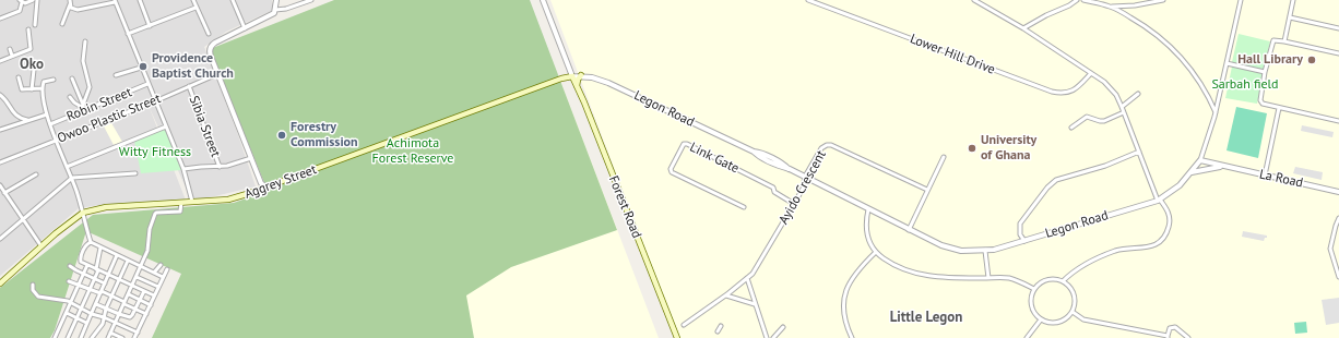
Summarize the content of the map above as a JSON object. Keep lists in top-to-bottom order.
{
  "streets": {
    "main road": ["Aggrey Street", "Forest Road"],
    "street": [
      "Lower Hill Drive",
      "Robin Street",
      "Legon Road",
      "Owoo Plastic Street",
      "Sibia Street",
      "Link Gate",
      "La Road",
      "Ayido Crescent"
    ]
  },
  "crossings": [
    ["Legon Road", "La Road"],
    ["Legon Road", "Aggrey Street"],
    ["Legon Road", "Ayido Crescent"],
    ["Legon Road", "Forest Road"],
    ["Owoo Plastic Street", "Sibia Street"],
    ["Link Gate", "Ayido Crescent"],
    ["Aggrey Street", "Forest Road"]
  ],
  "districts": ["Oko", "Little Legon"],
  "parks": ["Sarbah field", "Achimota Forest Reserve", "Witty Fitness"],
  "places": [
    "Hall Library",
    "Providence Baptist Church",
    "Forestry Commission",
    "University of Ghana"
  ]
}
